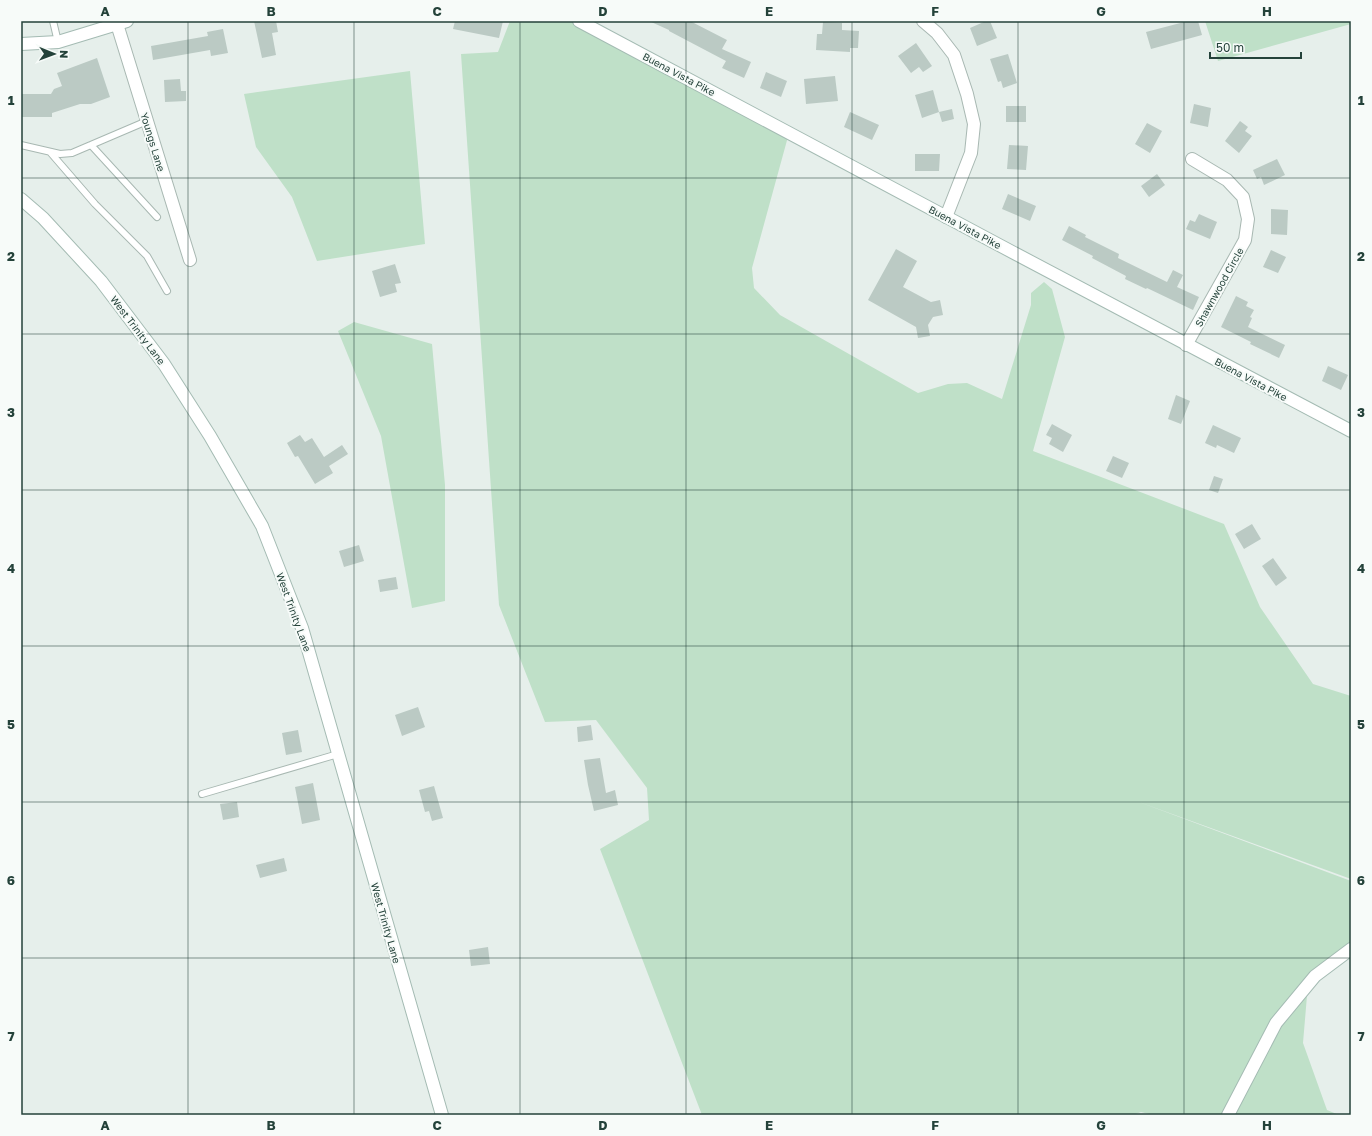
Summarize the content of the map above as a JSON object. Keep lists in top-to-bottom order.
{
  "streets": {
    "main road": [
      "Buena Vista Pike",
      "Youngs Lane",
      "Shawnwood Circle",
      "West Trinity Lane"
    ]
  },
  "crossings": [
    ["Buena Vista Pike", "Shawnwood Circle"]
  ],
  "scale_bar": "50 m",
  "north": "right",
  "grid": {
    "columns": [
      "A",
      "B",
      "C",
      "D",
      "E",
      "F",
      "G",
      "H"
    ],
    "rows": [
      "1",
      "2",
      "3",
      "4",
      "5",
      "6",
      "7"
    ]
  }
}
